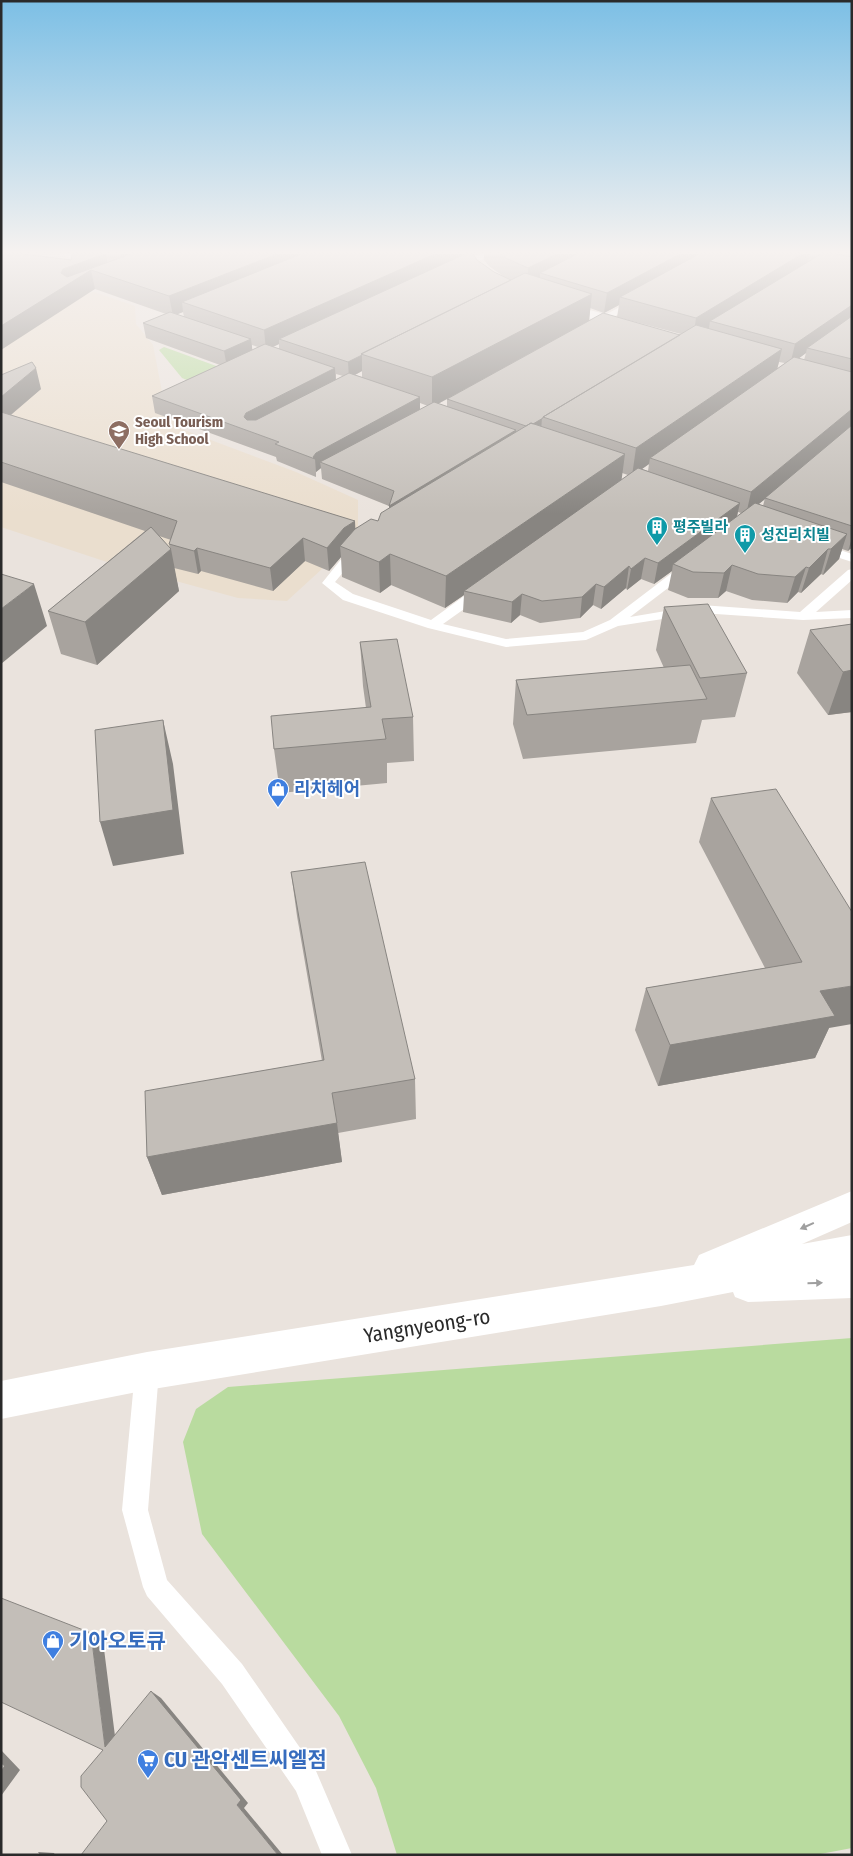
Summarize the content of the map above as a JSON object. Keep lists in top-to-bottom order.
{
  "streets": {
    "main road": ["Yangnyeong-ro"]
  },
  "places": {
    "school or university": ["Seoul Tourism High School"],
    "building": ["평주빌라", "성진리치빌"],
    "shop": ["리치헤어", "기아오토큐"],
    "supermarket": ["CU 관악센트씨엘점"]
  }
}
